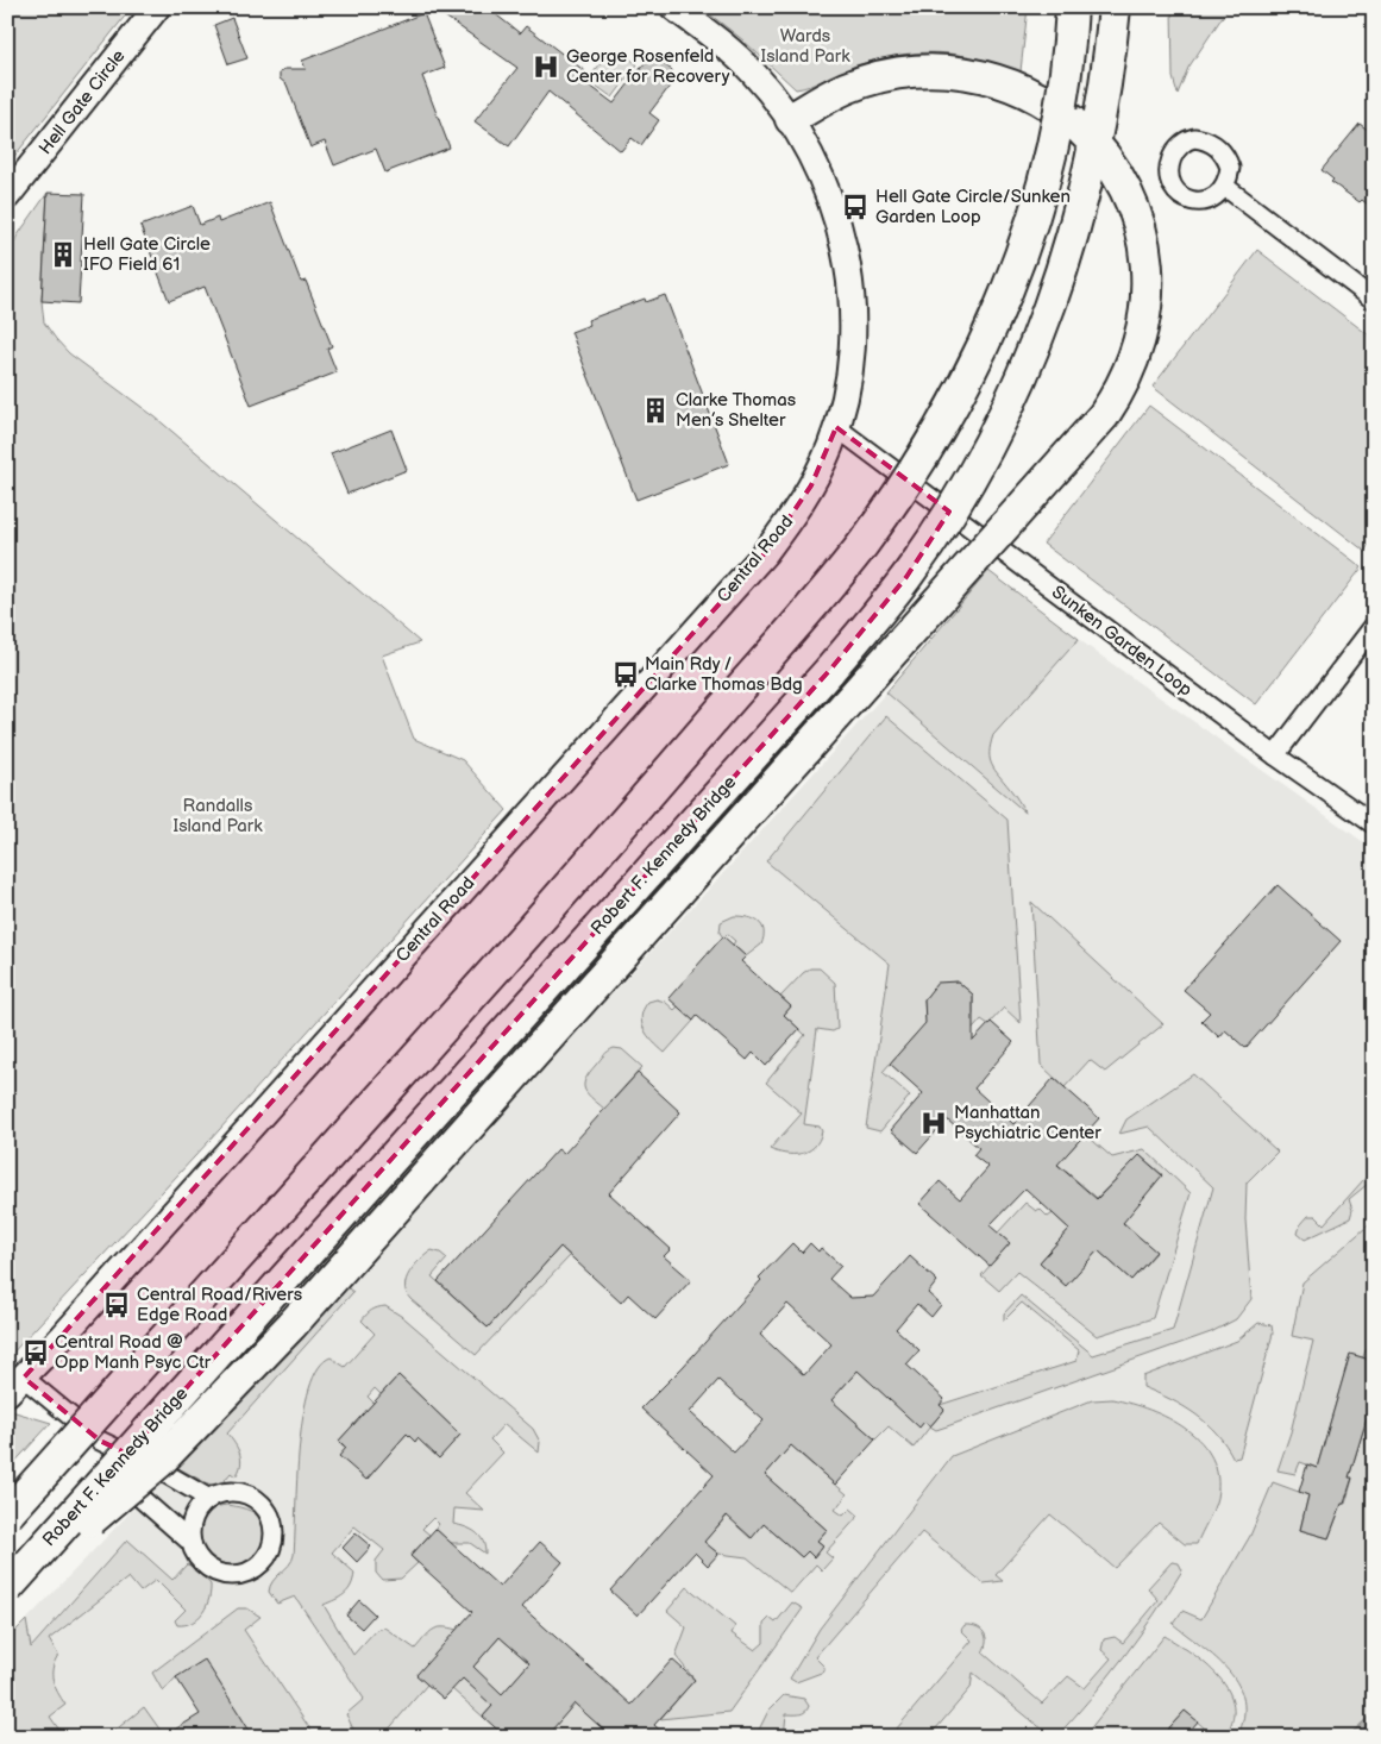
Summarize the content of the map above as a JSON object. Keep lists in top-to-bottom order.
{
  "streets": {
    "highway": ["Robert F. Kennedy Bridge"],
    "street": ["Hell Gate Circle", "Central Road", "Sunken Garden Loop"]
  },
  "crossings": [
    ["Central Road", "Sunken Garden Loop"]
  ],
  "parks": ["Wards Island Park", "Randalls Island Park"],
  "places": {
    "hospital": ["George Rosenfeld Center for Recovery", "Manhattan Psychiatric Center"],
    "bus stop": [
      "Hell Gate Circle/Sunken Garden Loop",
      "Main Rdy / Clarke Thomas Bdg",
      "Central Road/Rivers Edge Road",
      "Central Road @ Opp Manh Psyc Ctr"
    ],
    "building": ["Hell Gate Circle IFO Field 61", "Clarke Thomas Men’s Shelter"]
  }
}
